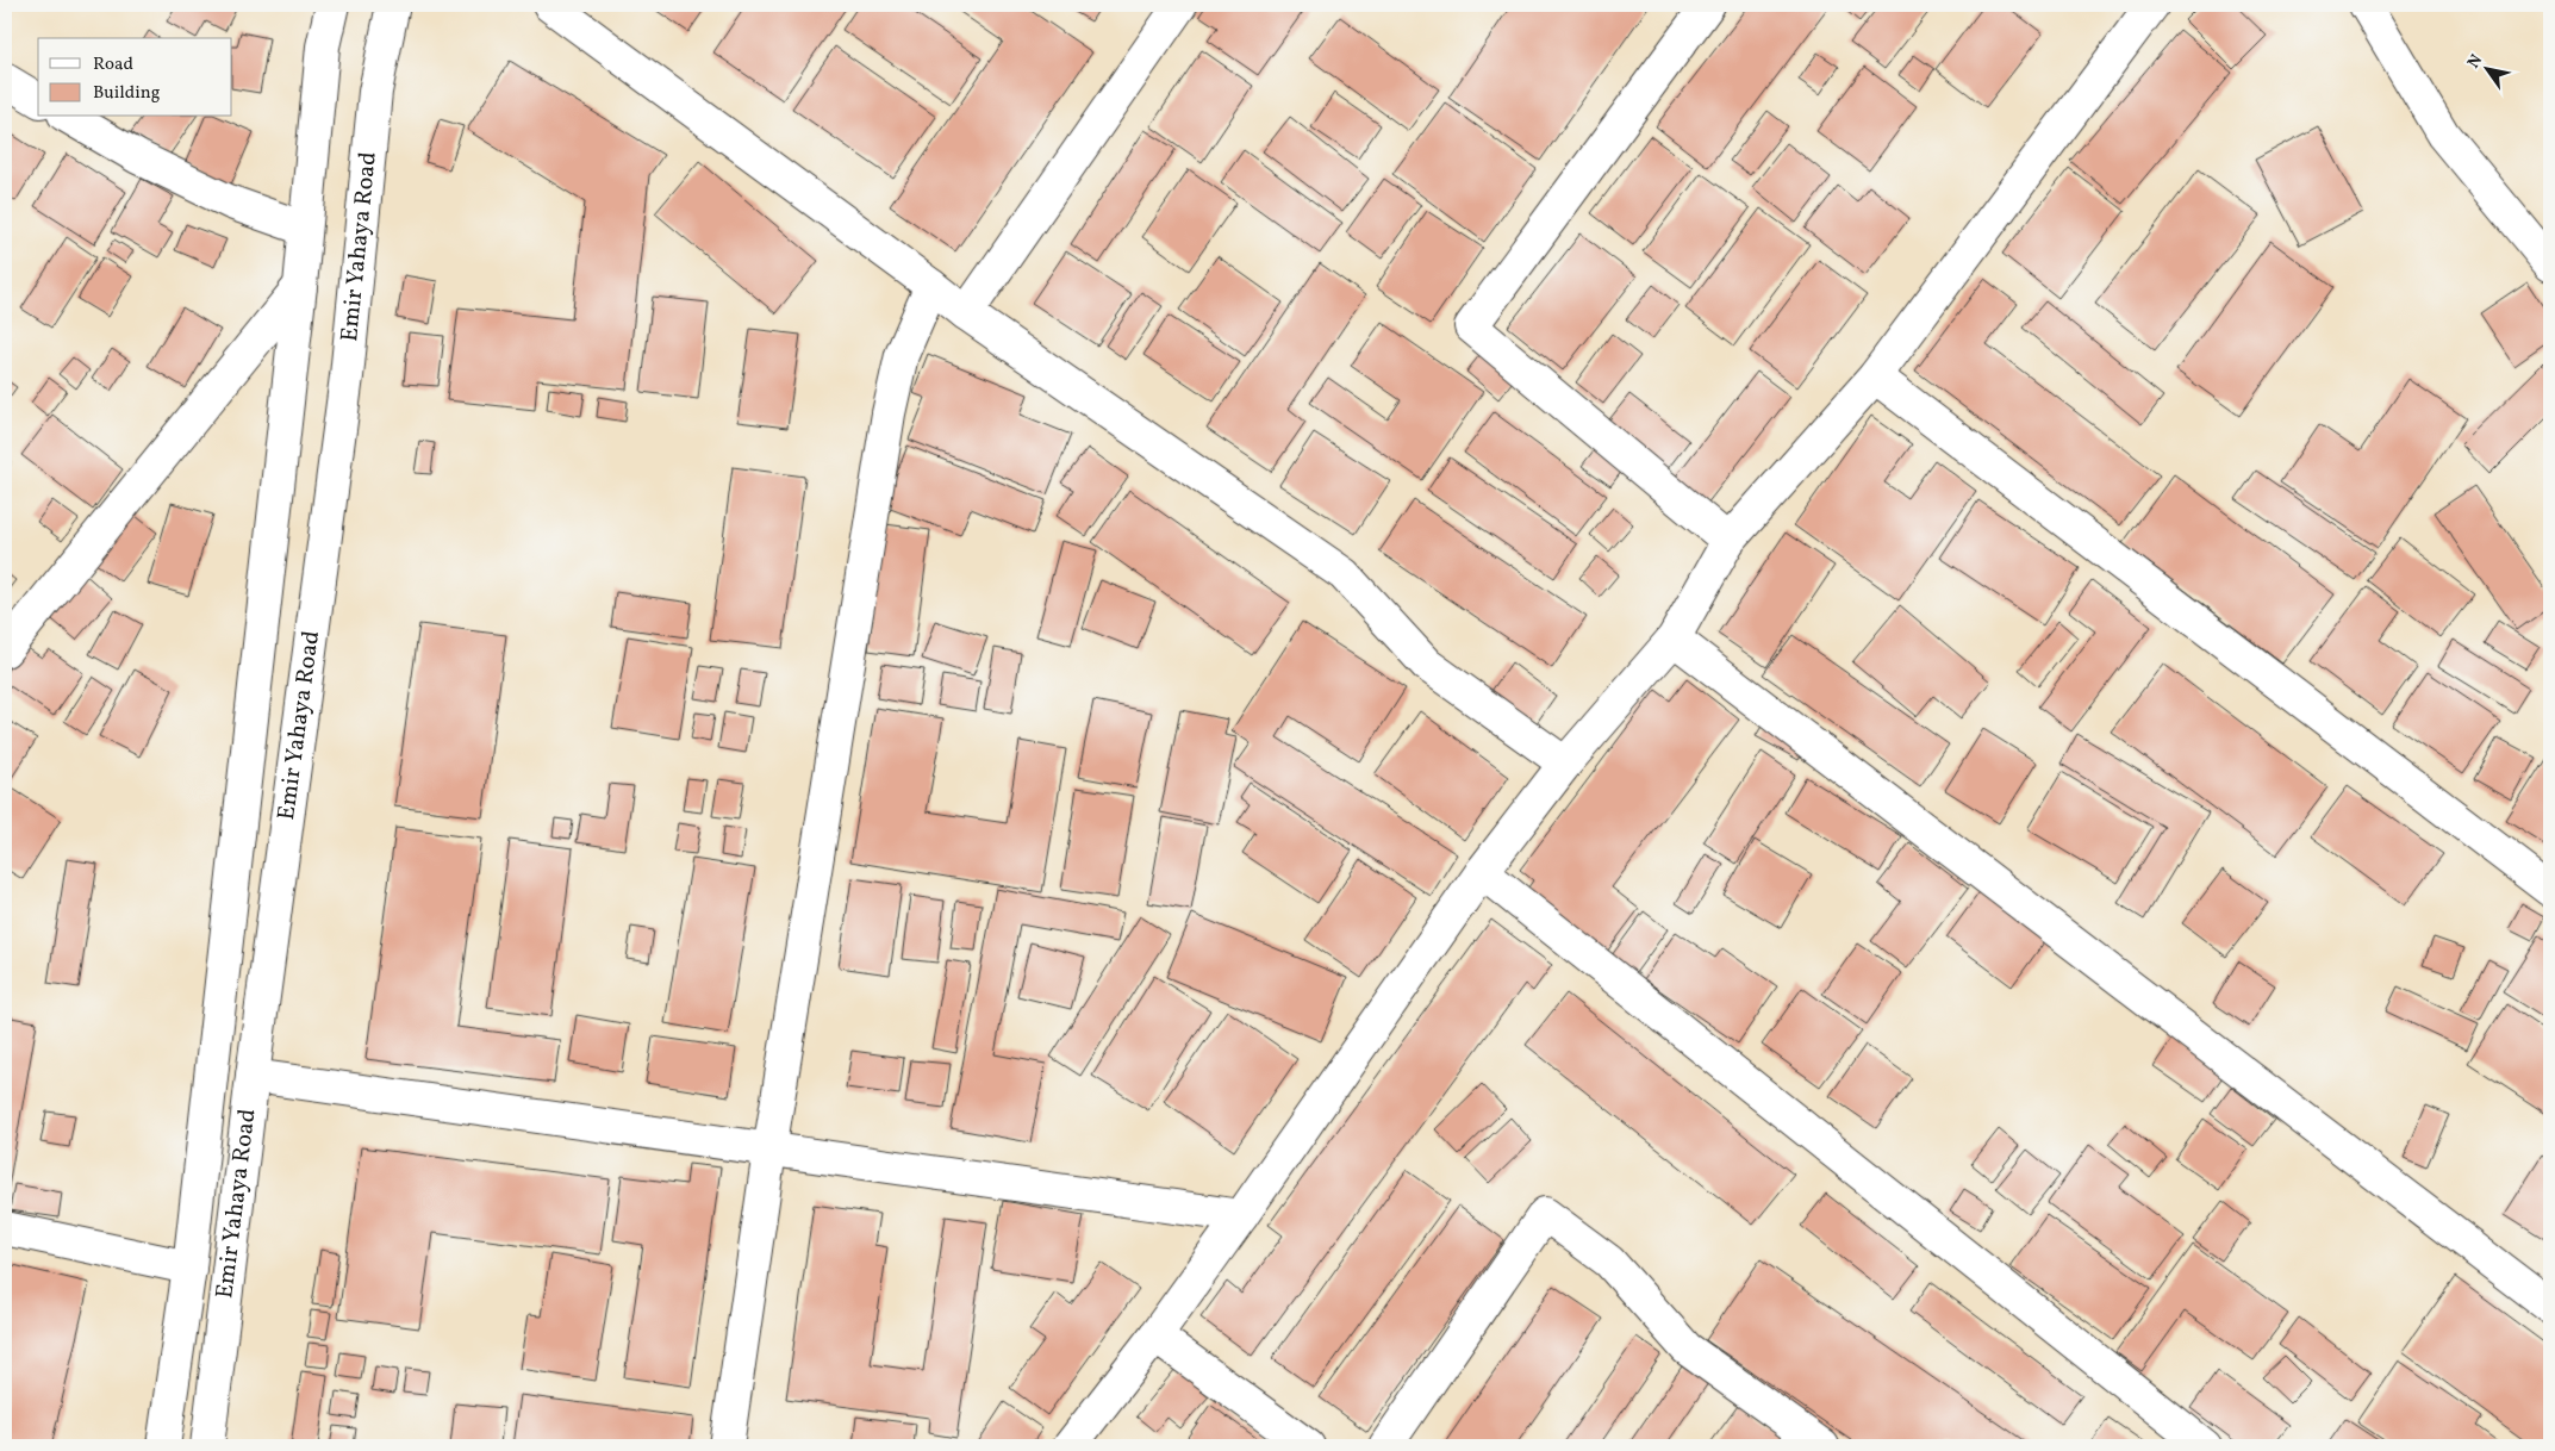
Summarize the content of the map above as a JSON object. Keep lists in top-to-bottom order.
{
  "streets": {
    "street": ["Emir Yahaya Road"]
  },
  "legend": ["Road", "Building"],
  "north": "top left"
}
